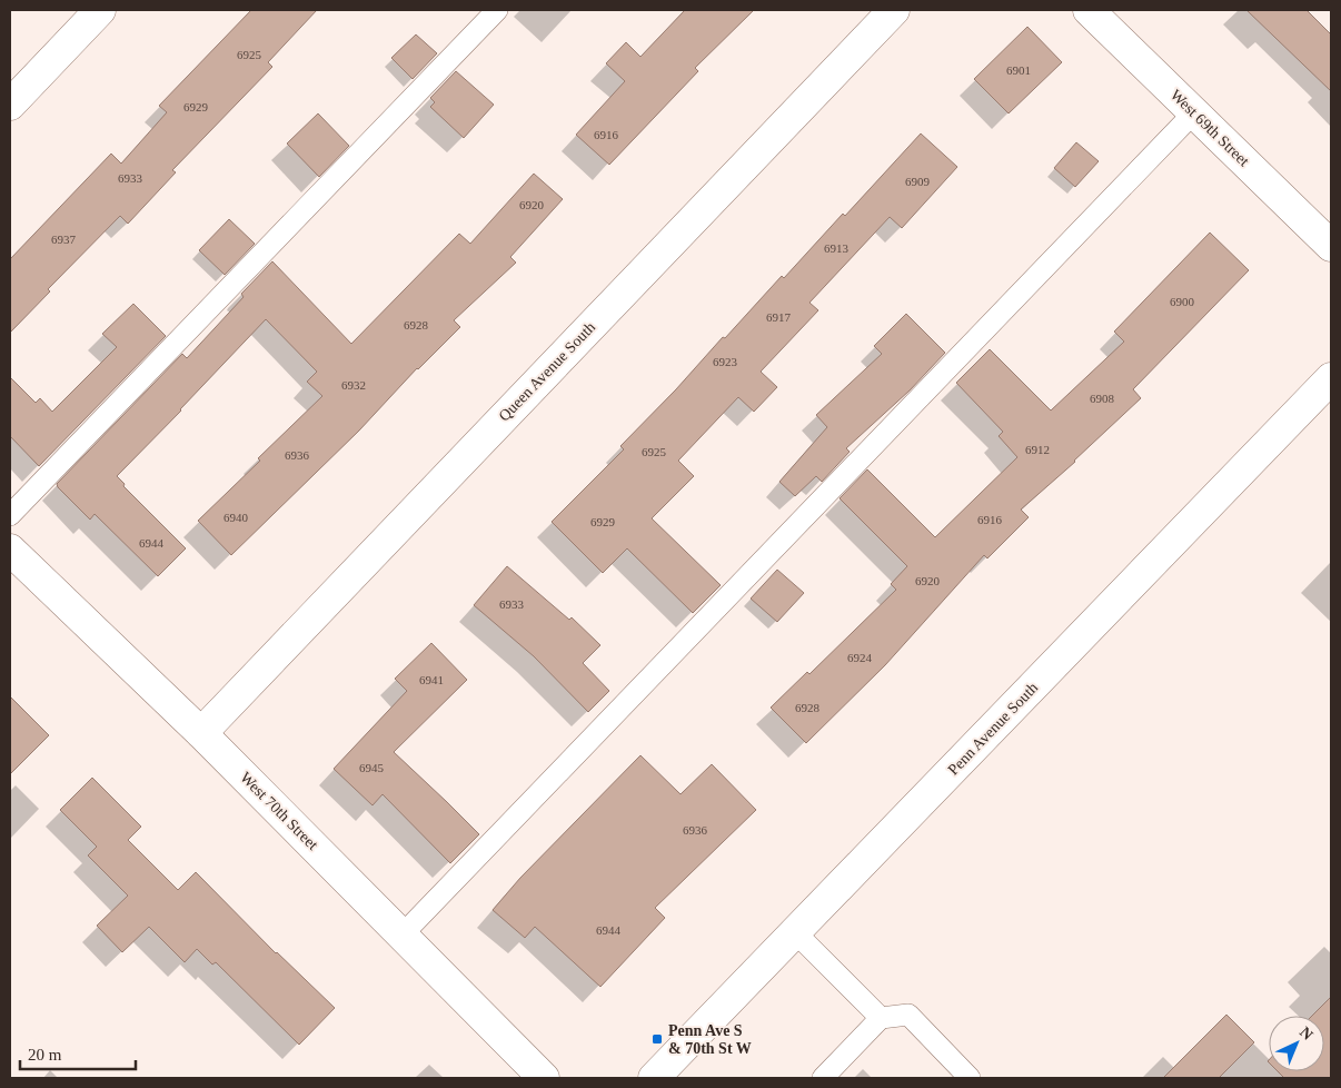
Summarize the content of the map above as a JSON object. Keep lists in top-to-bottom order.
{
  "streets": {
    "street": [
      "West 69th Street",
      "Queen Avenue South",
      "Penn Avenue South",
      "West 70th Street"
    ]
  },
  "crossings": [
    ["Queen Avenue South", "West 70th Street"]
  ],
  "places": {
    "transit": ["Penn Ave S & 70th St W"]
  },
  "house_numbers": [
    "6925",
    "6901",
    "6929",
    "6916",
    "6933",
    "6909",
    "6920",
    "6937",
    "6913",
    "6900",
    "6917",
    "6928",
    "6923",
    "6932",
    "6908",
    "6912",
    "6925",
    "6936",
    "6940",
    "6916",
    "6929",
    "6944",
    "6920",
    "6933",
    "6924",
    "6941",
    "6928",
    "6945",
    "6936",
    "6944"
  ],
  "scale_bar": "20 m",
  "north": "top right"
}
